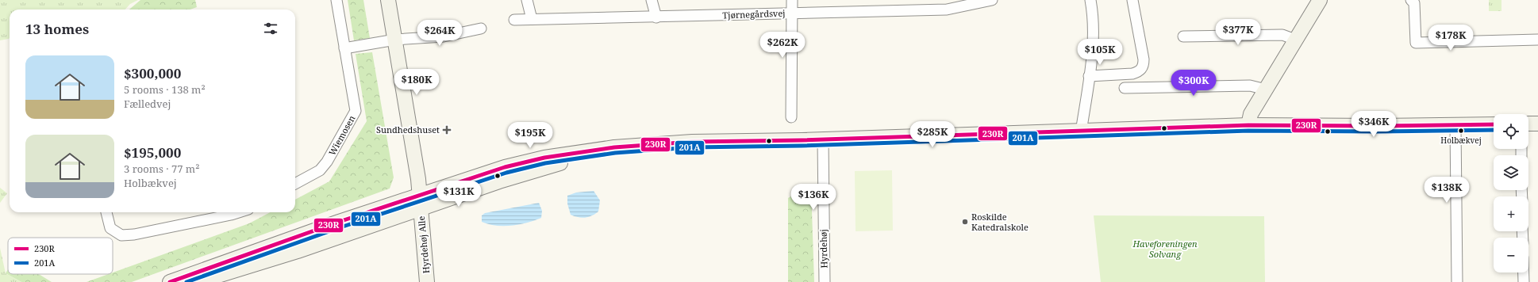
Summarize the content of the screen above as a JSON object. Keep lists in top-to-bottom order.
{
  "streets": {
    "street": [
      "Tjørnegårdsvej",
      "Wiemosen",
      "Hyrdehøj Alle",
      "Hyrdehøj"
    ]
  },
  "parks": ["Haveforeningen Solvang"],
  "places": {
    "health": ["Sundhedshuset"],
    "other": ["Holbækvej", "Roskilde Katedralskole"]
  },
  "lines": ["transit line 230R", "transit line 201A"],
  "legend": ["230R", "201A"],
  "page": {
    "heading": "13 homes",
    "price": [
      "$377K",
      "$264K",
      "$178K",
      "$262K",
      "$105K",
      "$180K",
      "$300K",
      "$346K",
      "$285K",
      "$195K",
      "$138K",
      "$131K",
      "$136K"
    ],
    "list": [
      {
        "name": "$300,000",
        "note": "5 rooms · 138 m² · Fælledvej"
      },
      {
        "name": "$195,000",
        "note": "3 rooms · 77 m² · Holbækvej"
      }
    ],
    "map_buttons": ["+", "−"]
  }
}
